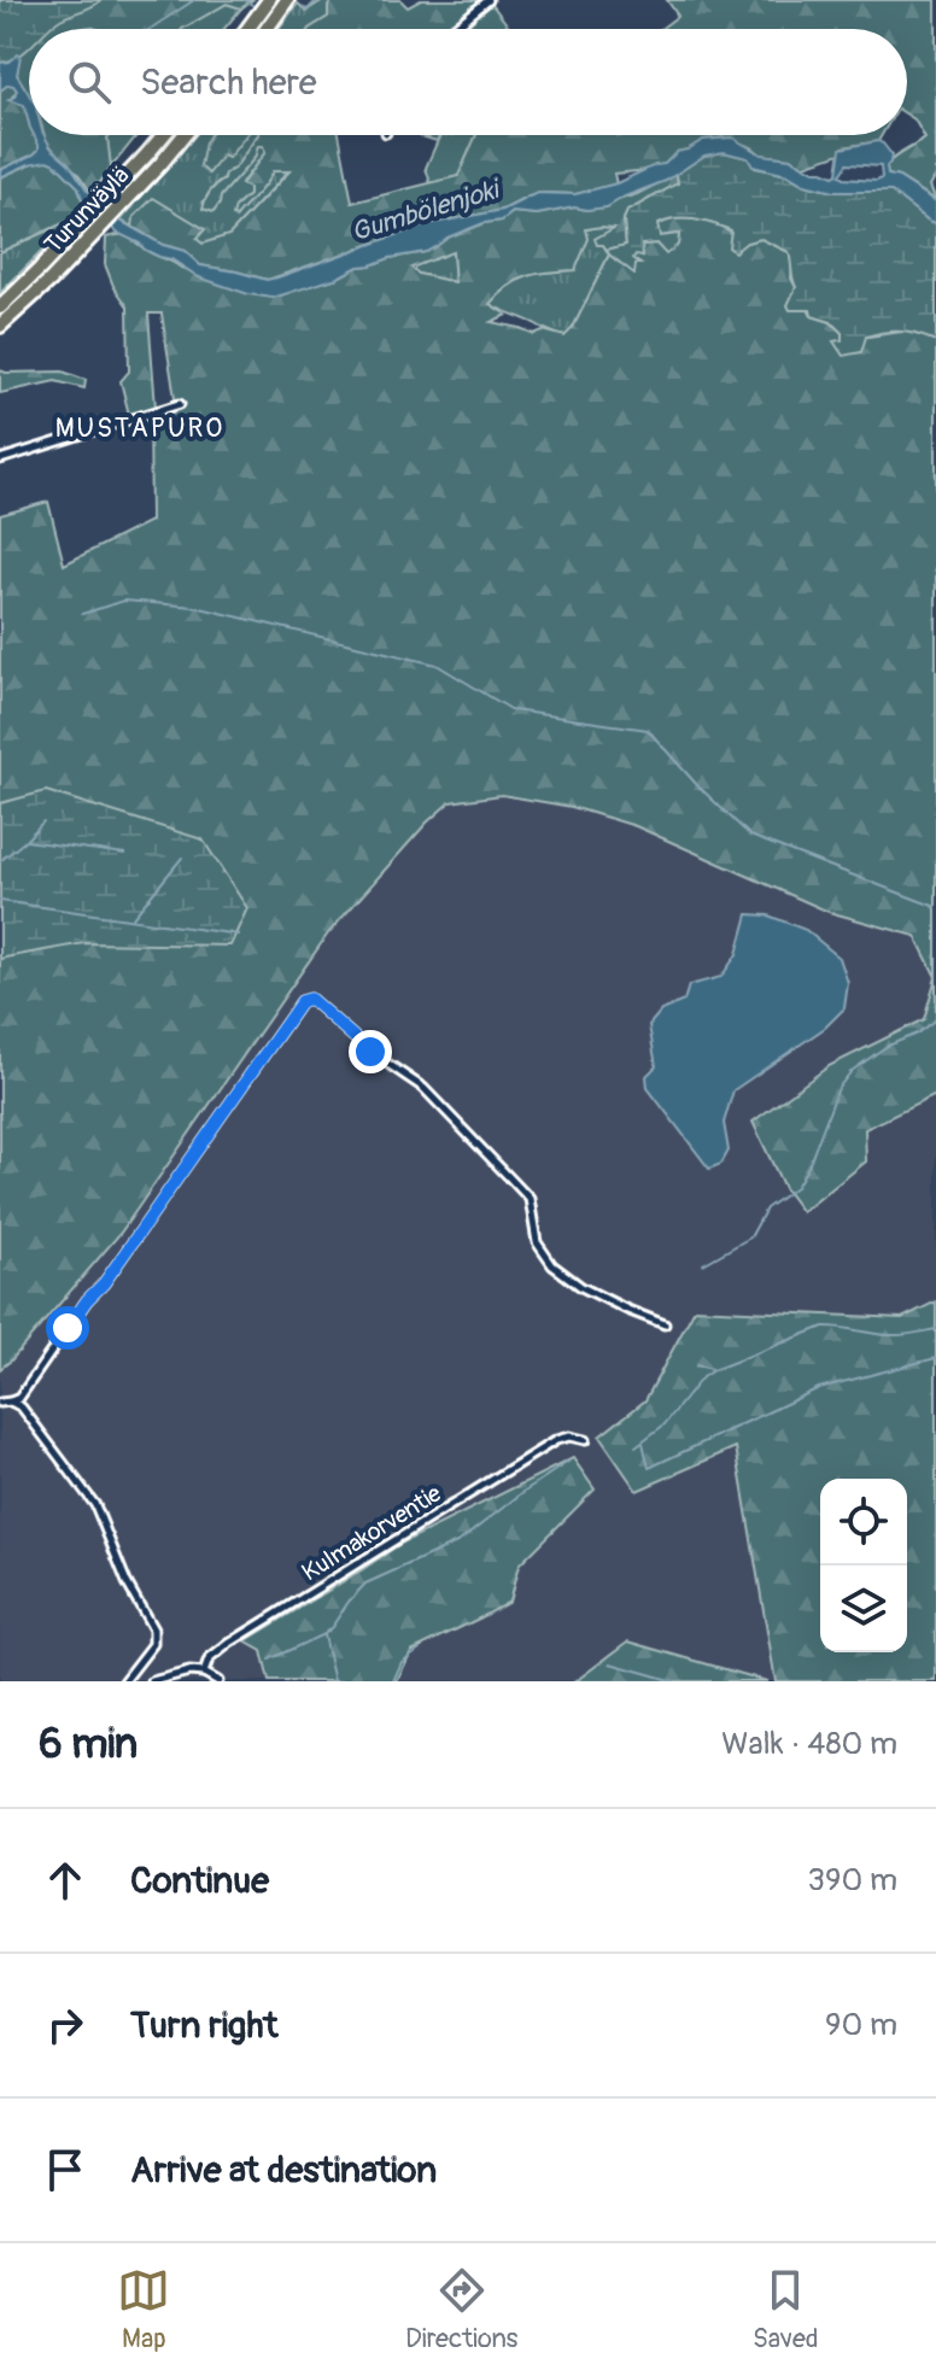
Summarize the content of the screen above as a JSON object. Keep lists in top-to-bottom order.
{
  "streets": {
    "highway": ["Turunväylä"],
    "street": ["Kulmakorventie"]
  },
  "districts": ["MUSTAPURO"],
  "water": ["Gumbölenjoki"],
  "page": {
    "search": "Search here",
    "heading": ["6 min", "Walk · 480 m"],
    "list": [
      ["Continue", "390 m"],
      ["Turn right", "90 m"],
      "Arrive at destination"
    ],
    "nav": ["Map", "Directions", "Saved"]
  }
}
